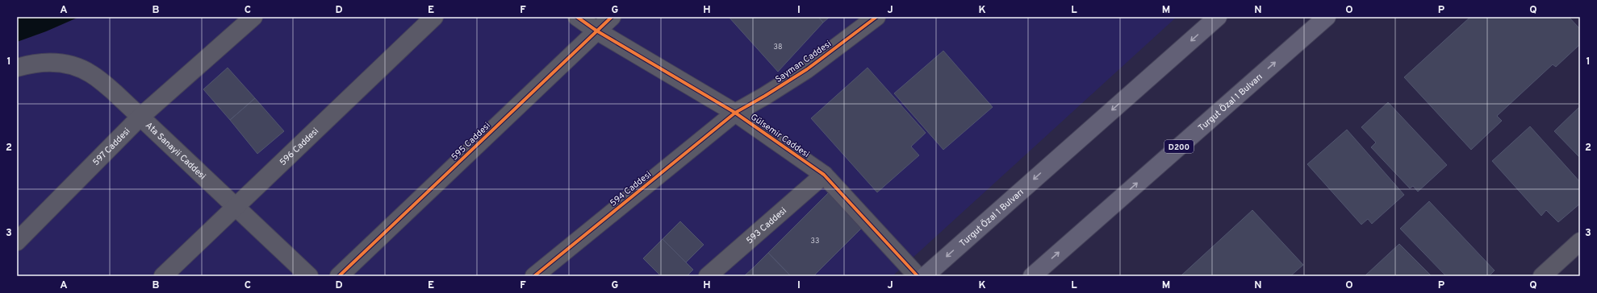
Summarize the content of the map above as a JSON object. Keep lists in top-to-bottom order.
{
  "streets": {
    "highway": ["Turgut Özal 1 Bulvarı", "D200"],
    "street": [
      "Sayman Caddesi",
      "Gülsemir Caddesi",
      "595 Caddesi",
      "596 Caddesi",
      "597 Caddesi",
      "Ata Sanayii Caddesi",
      "594 Caddesi",
      "593 Caddesi"
    ]
  },
  "crossings": [
    ["Sayman Caddesi", "Gülsemir Caddesi"],
    ["Sayman Caddesi", "594 Caddesi"],
    ["Gülsemir Caddesi", "595 Caddesi"],
    ["Gülsemir Caddesi", "594 Caddesi"],
    ["Gülsemir Caddesi", "593 Caddesi"],
    ["596 Caddesi", "Ata Sanayii Caddesi"],
    ["597 Caddesi", "Ata Sanayii Caddesi"]
  ],
  "house_numbers": ["38", "33"],
  "grid": {
    "columns": [
      "A",
      "B",
      "C",
      "D",
      "E",
      "F",
      "G",
      "H",
      "I",
      "J",
      "K",
      "L",
      "M",
      "N",
      "O",
      "P",
      "Q"
    ],
    "rows": ["1", "2", "3"]
  }
}
